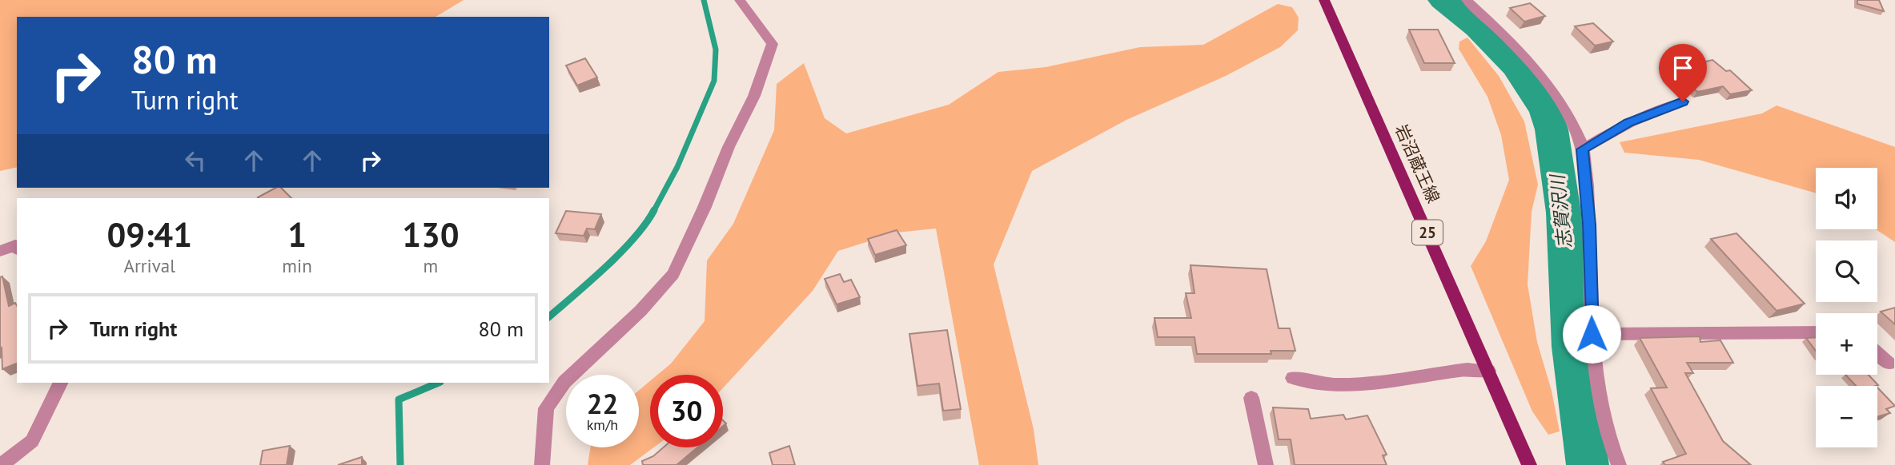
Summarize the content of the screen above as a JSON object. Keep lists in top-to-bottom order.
{
  "streets": {
    "main road": ["岩沼蔵王線", "25"]
  },
  "water": ["志賀沢川"],
  "page": {
    "turn": ["80 m", "Turn right"],
    "map_buttons": ["+", "−"],
    "eta": [
      "09:41",
      "Arrival",
      "1",
      "min",
      "130",
      "m"
    ],
    "list": [
      {
        "name": "Turn right",
        "value": "80 m"
      }
    ],
    "speed": "22 km/h",
    "limit": "30"
  }
}
